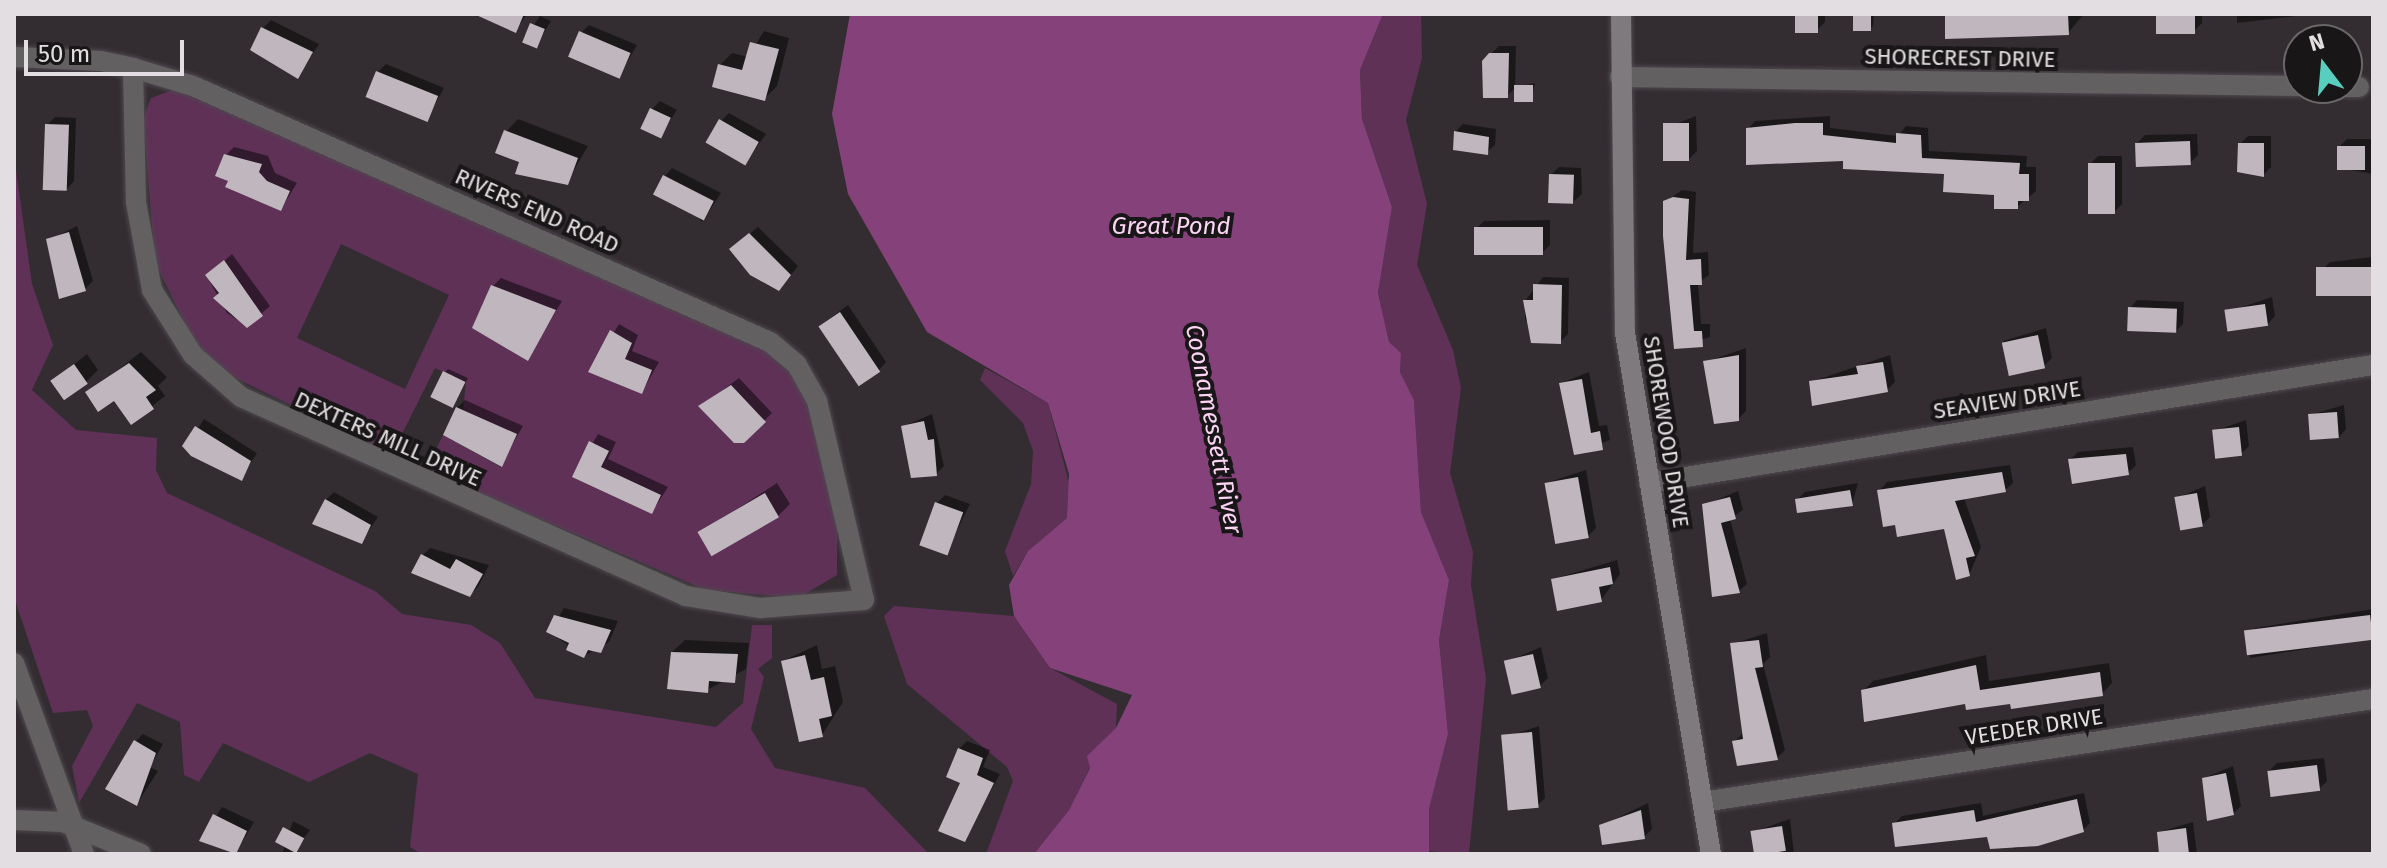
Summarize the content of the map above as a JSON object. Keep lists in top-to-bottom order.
{
  "streets": {
    "street": [
      "SHORECREST DRIVE",
      "RIVERS END ROAD",
      "SEAVIEW DRIVE",
      "SHOREWOOD DRIVE",
      "DEXTERS MILL DRIVE",
      "VEEDER DRIVE"
    ]
  },
  "crossings": [
    ["SHORECREST DRIVE", "SHOREWOOD DRIVE"],
    ["RIVERS END ROAD", "DEXTERS MILL DRIVE"],
    ["SEAVIEW DRIVE", "SHOREWOOD DRIVE"],
    ["SHOREWOOD DRIVE", "VEEDER DRIVE"]
  ],
  "water": ["Great Pond", "Coonamessett River"],
  "scale_bar": "50 m",
  "north": "top"
}
